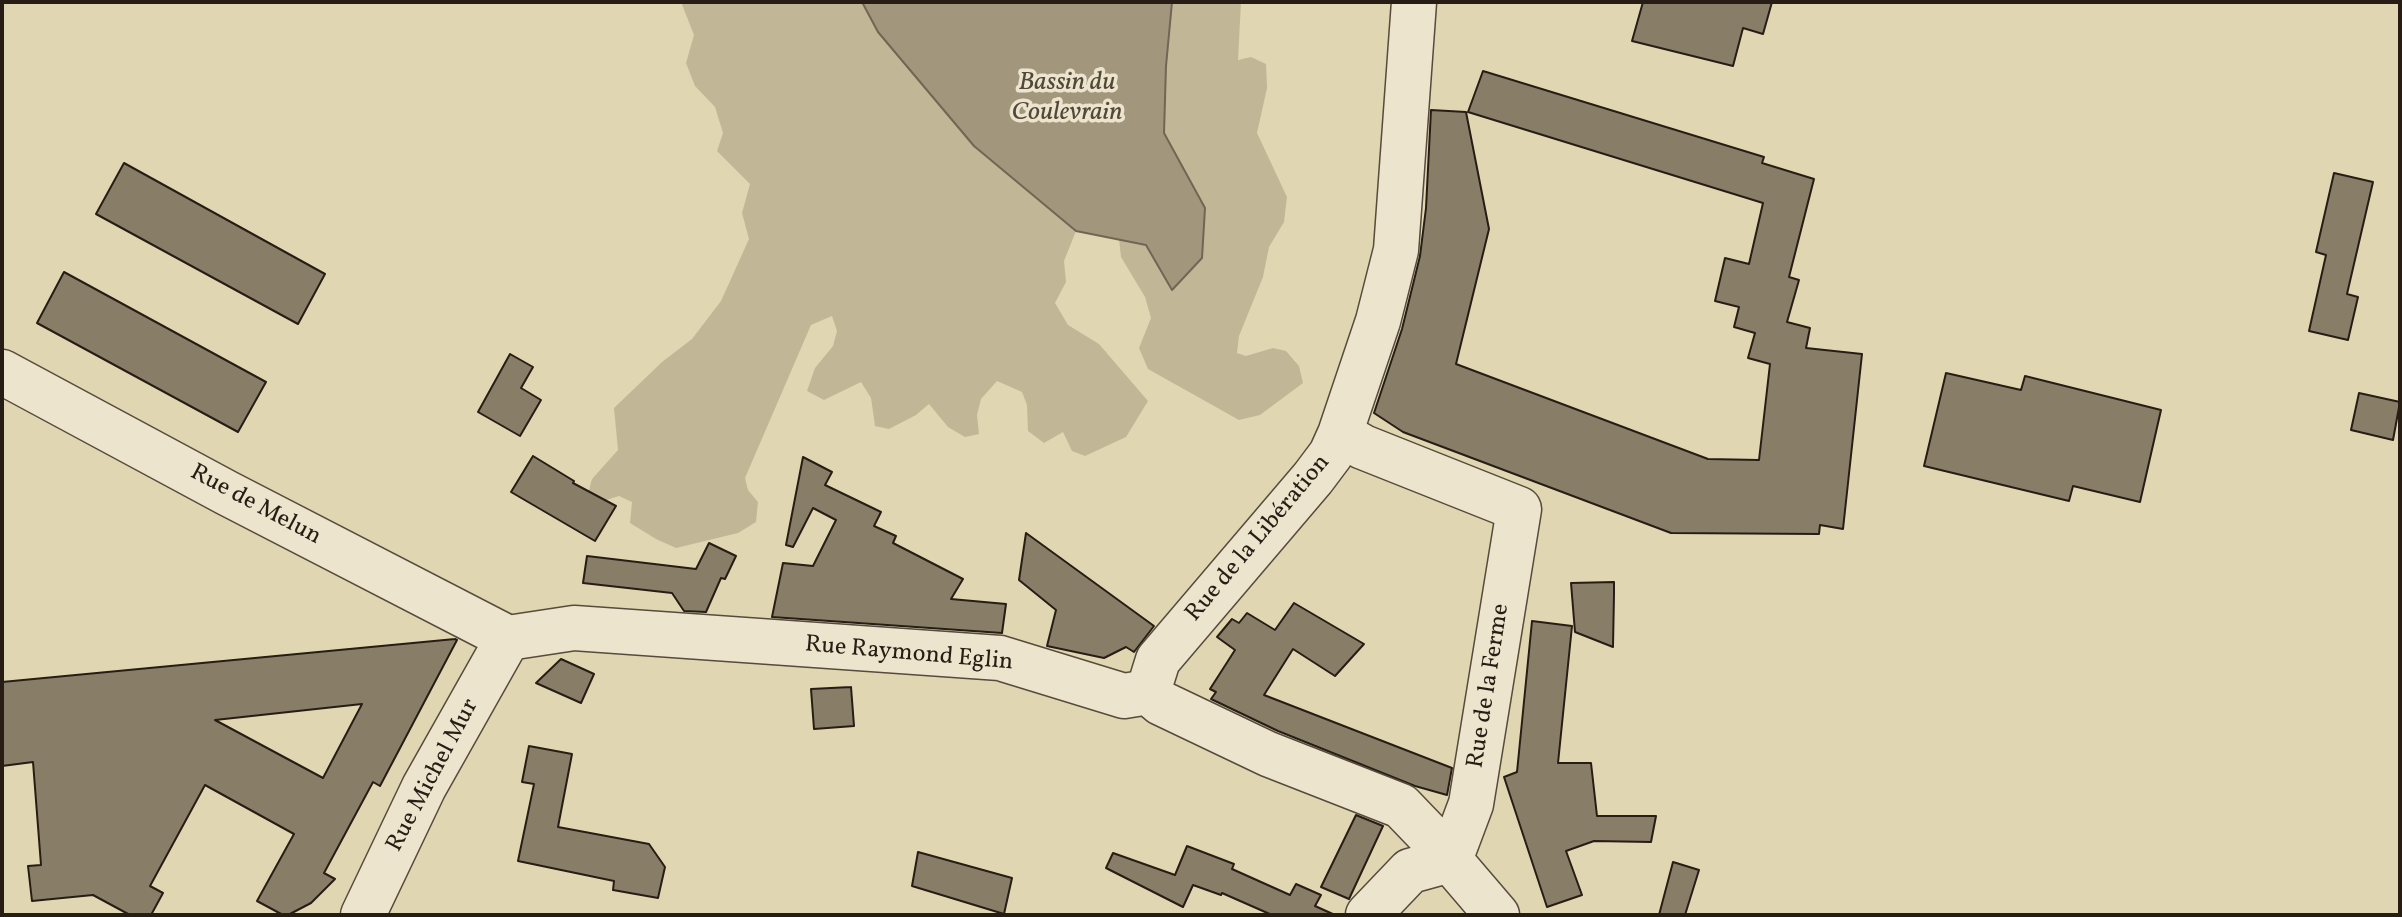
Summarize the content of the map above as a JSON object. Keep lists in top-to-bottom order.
{
  "streets": {
    "street": [
      "Rue de Melun",
      "Rue de la Libération",
      "Rue Raymond Eglin",
      "Rue de la Ferme",
      "Rue Michel Mur"
    ]
  },
  "crossings": [
    ["Rue de Melun", "Rue Raymond Eglin"],
    ["Rue de Melun", "Rue Michel Mur"],
    ["Rue de la Libération", "Rue Raymond Eglin"],
    ["Rue de la Libération", "Rue de la Ferme"],
    ["Rue Raymond Eglin", "Rue Michel Mur"]
  ],
  "water": ["Bassin du Coulevrain"]
}
